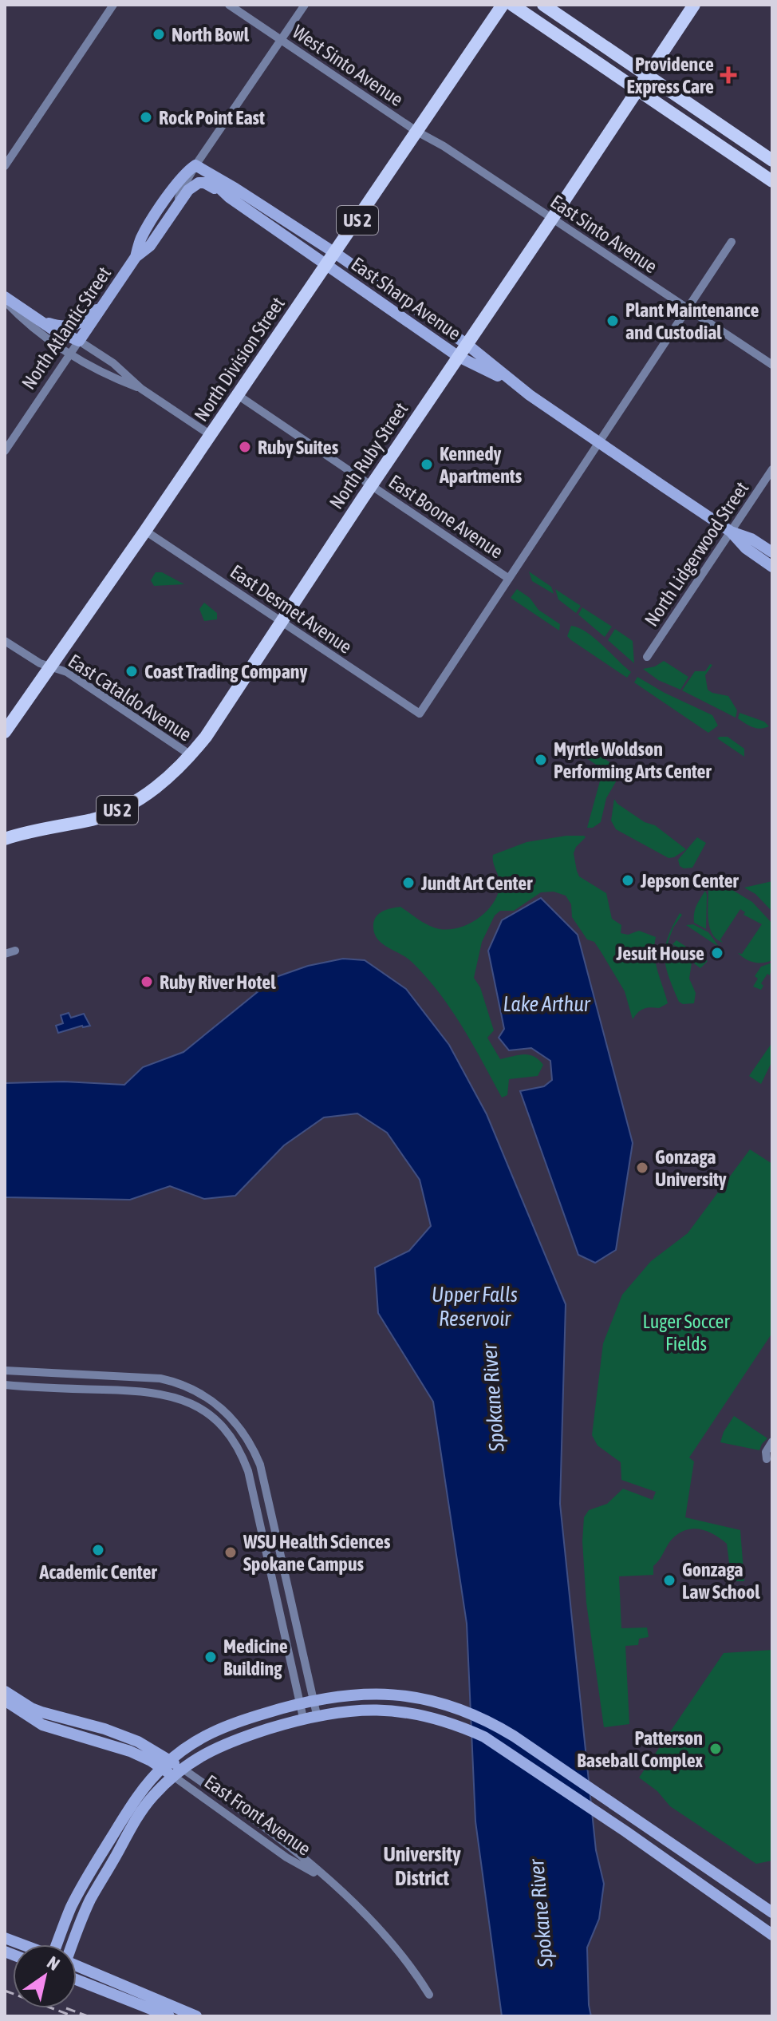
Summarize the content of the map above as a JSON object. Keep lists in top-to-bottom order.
{
  "streets": {
    "main road": ["US 2", "North Division Street", "North Ruby Street"],
    "street": [
      "West Sinto Avenue",
      "East Sinto Avenue",
      "East Sharp Avenue",
      "North Atlantic Street",
      "East Boone Avenue",
      "North Lidgerwood Street",
      "East Desmet Avenue",
      "East Cataldo Avenue",
      "East Front Avenue"
    ]
  },
  "crossings": [
    ["West Sinto Avenue", "East Sinto Avenue"],
    ["West Sinto Avenue", "North Atlantic Street"],
    ["West Sinto Avenue", "North Division Street"],
    ["East Sinto Avenue", "North Division Street"],
    ["East Sinto Avenue", "North Ruby Street"],
    ["East Sharp Avenue", "North Atlantic Street"],
    ["East Sharp Avenue", "North Division Street"],
    ["East Sharp Avenue", "North Ruby Street"],
    ["East Sharp Avenue", "North Lidgerwood Street"],
    ["North Division Street", "East Boone Avenue"],
    ["North Division Street", "East Desmet Avenue"],
    ["North Division Street", "East Cataldo Avenue"],
    ["North Ruby Street", "East Boone Avenue"],
    ["North Ruby Street", "East Desmet Avenue"],
    ["North Ruby Street", "East Cataldo Avenue"],
    ["East Boone Avenue", "East Desmet Avenue"]
  ],
  "districts": ["University District"],
  "water": ["Lake Arthur", "Upper Falls Reservoir", "Spokane River"],
  "parks": ["Luger Soccer Fields"],
  "places": {
    "other": [
      "North Bowl",
      "Rock Point East",
      "Plant Maintenance and Custodial",
      "Ruby Suites",
      "Kennedy Apartments",
      "Coast Trading Company",
      "Myrtle Woldson Performing Arts Center",
      "Jepson Center",
      "Jundt Art Center",
      "Jesuit House",
      "Ruby River Hotel",
      "Gonzaga University",
      "Academic Center",
      "WSU Health Sciences Spokane Campus",
      "Gonzaga Law School",
      "Medicine Building",
      "Patterson Baseball Complex"
    ],
    "health": ["Providence Express Care"]
  },
  "north": "top right"
}
